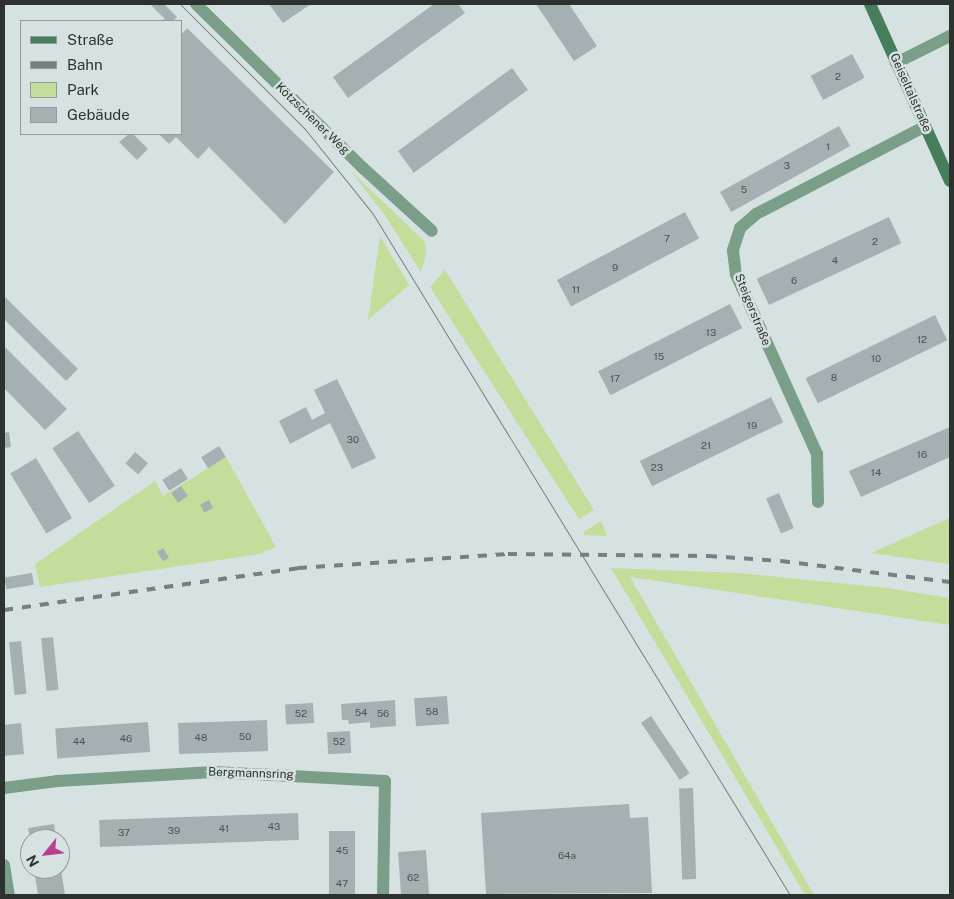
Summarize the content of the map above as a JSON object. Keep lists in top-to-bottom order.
{
  "streets": {
    "street": [
      "Geiseltalstraße",
      "Kötzschener Weg",
      "Steigerstraße",
      "Bergmannsring"
    ]
  },
  "crossings": [
    ["Geiseltalstraße", "Steigerstraße"]
  ],
  "house_numbers": [
    "2",
    "1",
    "3",
    "5",
    "7",
    "2",
    "4",
    "9",
    "6",
    "11",
    "13",
    "12",
    "15",
    "10",
    "8",
    "17",
    "19",
    "30",
    "21",
    "16",
    "23",
    "14",
    "58",
    "54",
    "52",
    "56",
    "50",
    "48",
    "46",
    "44",
    "52",
    "43",
    "41",
    "39",
    "37",
    "45",
    "64a",
    "62",
    "47"
  ],
  "legend": [
    "Straße",
    "Bahn",
    "Park",
    "Gebäude"
  ],
  "north": "bottom left"
}
